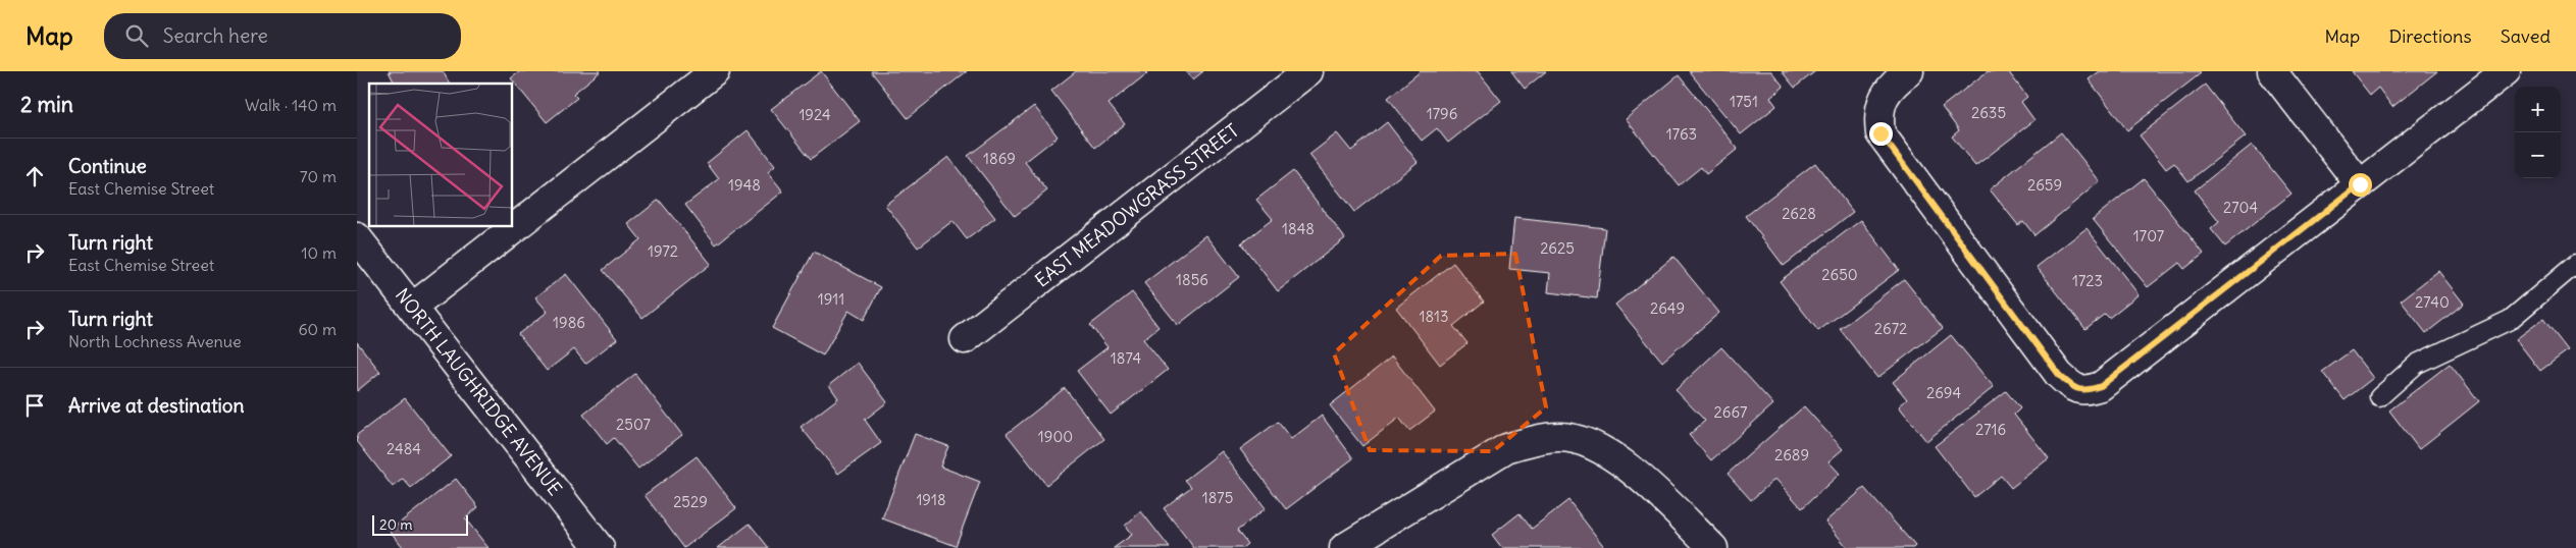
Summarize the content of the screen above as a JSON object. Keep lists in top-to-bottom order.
{
  "streets": {
    "street": ["EAST MEADOWGRASS STREET", "NORTH LAUGHRIDGE AVENUE"]
  },
  "house_numbers": [
    "1751",
    "2635",
    "1796",
    "1924",
    "1763",
    "1869",
    "1948",
    "2659",
    "2704",
    "2628",
    "1848",
    "1707",
    "2625",
    "1972",
    "2650",
    "1856",
    "1723",
    "1911",
    "2740",
    "2649",
    "1813",
    "1986",
    "2672",
    "1874",
    "2694",
    "2667",
    "2507",
    "2716",
    "1900",
    "2484",
    "2689",
    "1875",
    "1918",
    "2529"
  ],
  "scale_bar": "20 m",
  "page": {
    "header": "Map",
    "search": "Search here",
    "nav": ["Map", "Directions", "Saved"],
    "heading": ["2 min", "Walk · 140 m"],
    "map_buttons": ["+", "−"],
    "list": [
      ["Continue", "East Chemise Street", "70 m"],
      ["Turn right", "East Chemise Street", "10 m"],
      ["Turn right", "North Lochness Avenue", "60 m"],
      "Arrive at destination"
    ],
    "scale": "20 m"
  }
}
